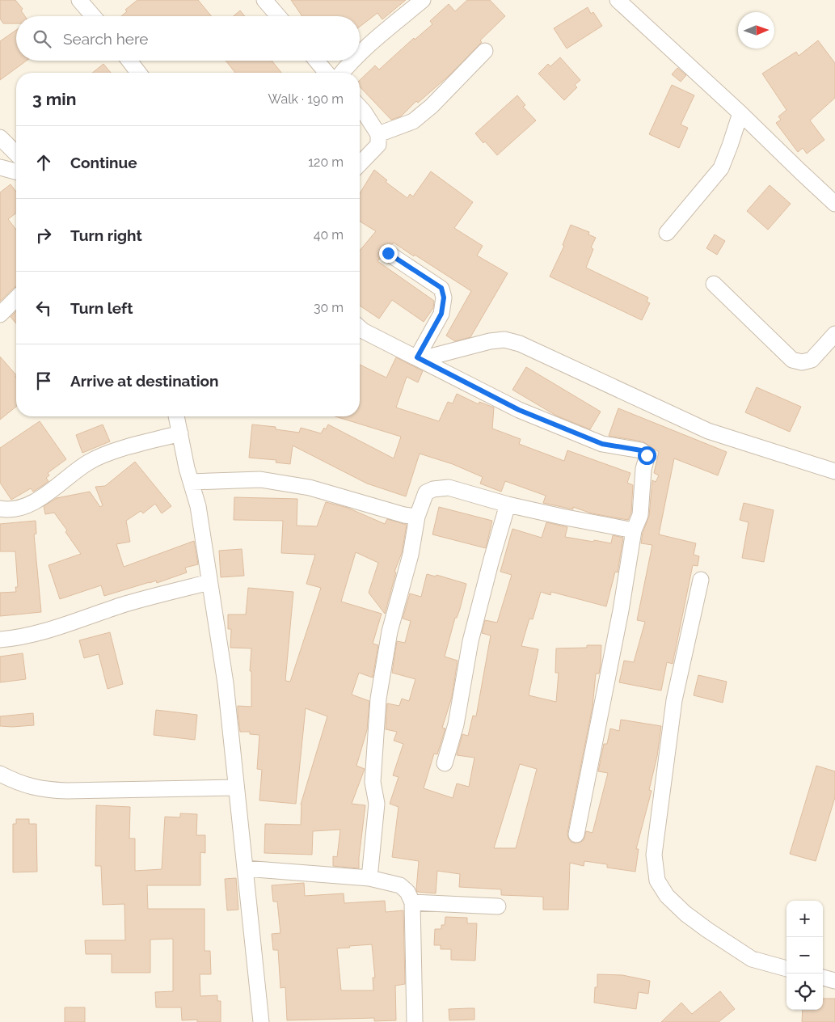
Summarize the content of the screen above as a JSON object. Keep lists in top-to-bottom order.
{
  "north": "right",
  "page": {
    "search": "Search here",
    "heading": ["3 min", "Walk · 190 m"],
    "list": [
      ["Continue", "120 m"],
      ["Turn right", "40 m"],
      ["Turn left", "30 m"],
      "Arrive at destination"
    ],
    "map_buttons": ["+", "−"]
  }
}
